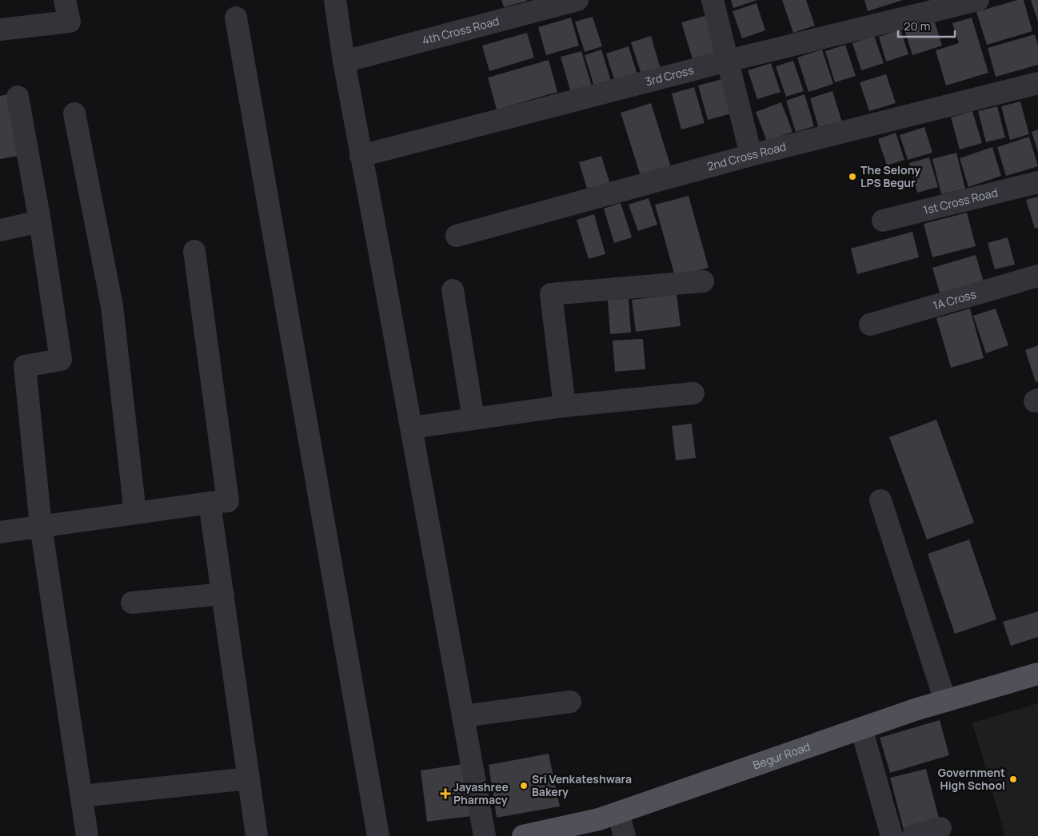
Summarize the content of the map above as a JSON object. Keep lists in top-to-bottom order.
{
  "streets": {
    "main road": ["Begur Road"],
    "street": [
      "4th Cross Road",
      "3rd Cross",
      "2nd Cross Road",
      "1st Cross Road",
      "1A Cross"
    ]
  },
  "places": {
    "other": ["The Selony LPS Begur", "Government High School", "Sri Venkateshwara Bakery"],
    "health": ["Jayashree Pharmacy"]
  },
  "scale_bar": "20 m"
}
